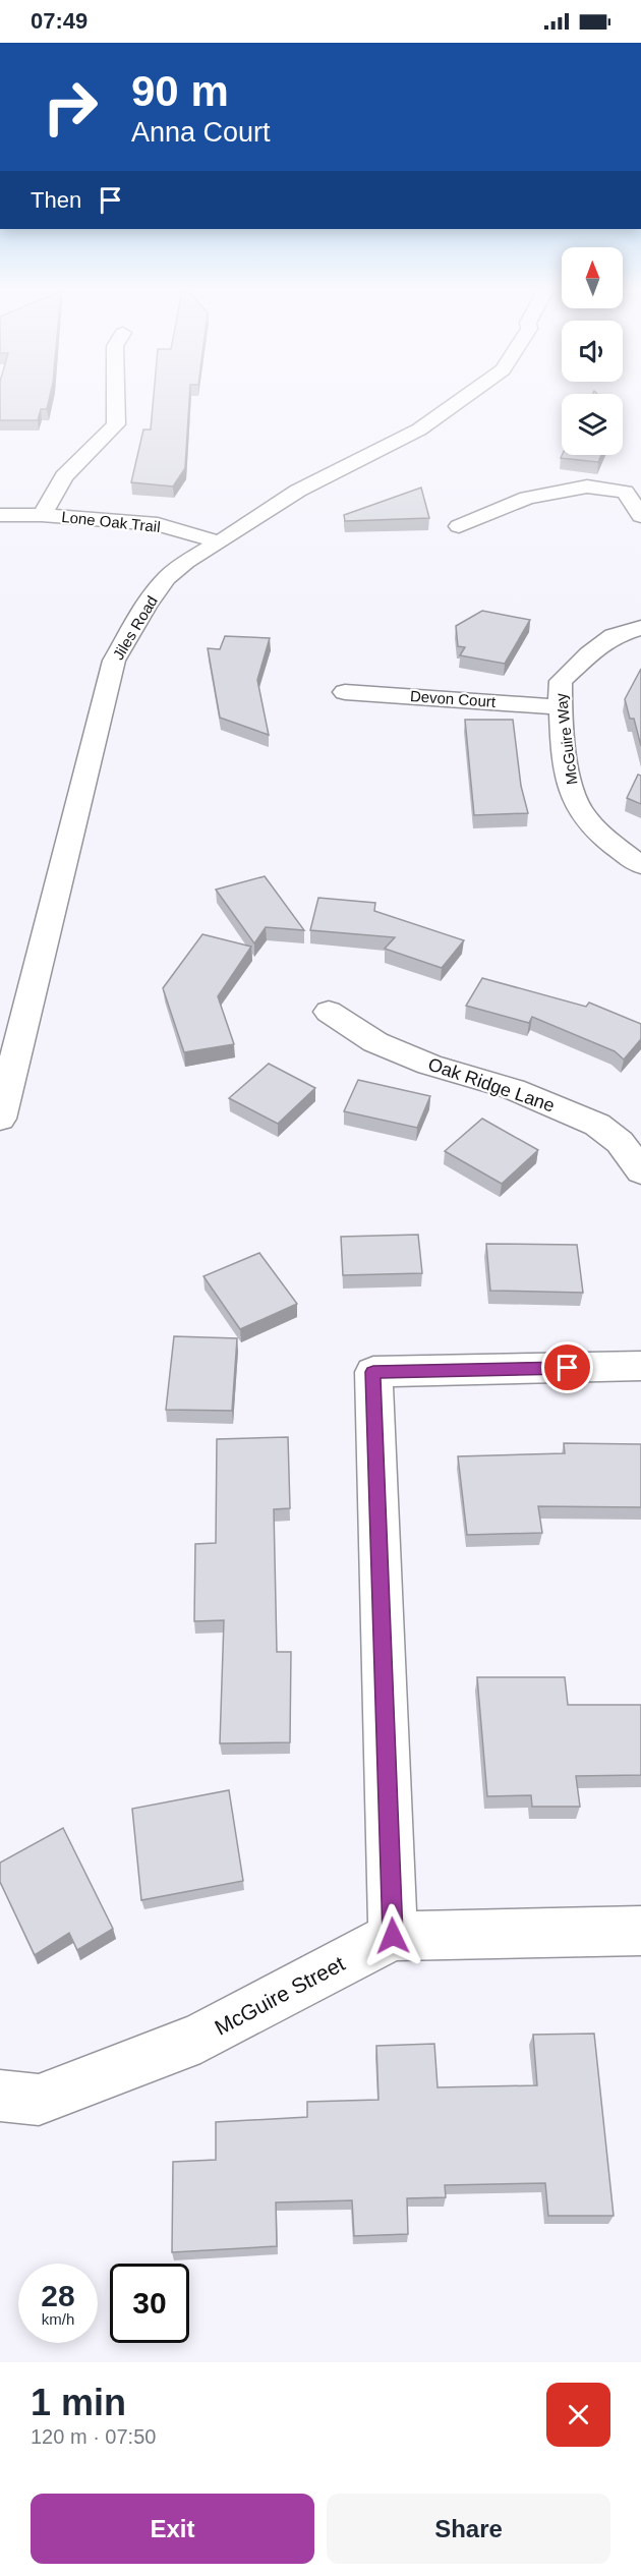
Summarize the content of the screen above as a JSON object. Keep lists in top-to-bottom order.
{
  "streets": {
    "street": [
      "Lone Oak Trail",
      "Jiles Road",
      "Devon Court",
      "McGuire Way",
      "Oak Ridge Lane",
      "McGuire Street"
    ]
  },
  "crossings": [
    ["Lone Oak Trail", "Jiles Road"],
    ["Devon Court", "McGuire Way"]
  ],
  "north": "top",
  "page": {
    "status": "07:49",
    "turn": ["90 m", "Anna Court"],
    "then": "Then",
    "speed": "28 km/h",
    "limit": "30",
    "heading": ["1 min", "120 m · 07:50"],
    "buttons": ["Exit", "Share"]
  }
}
